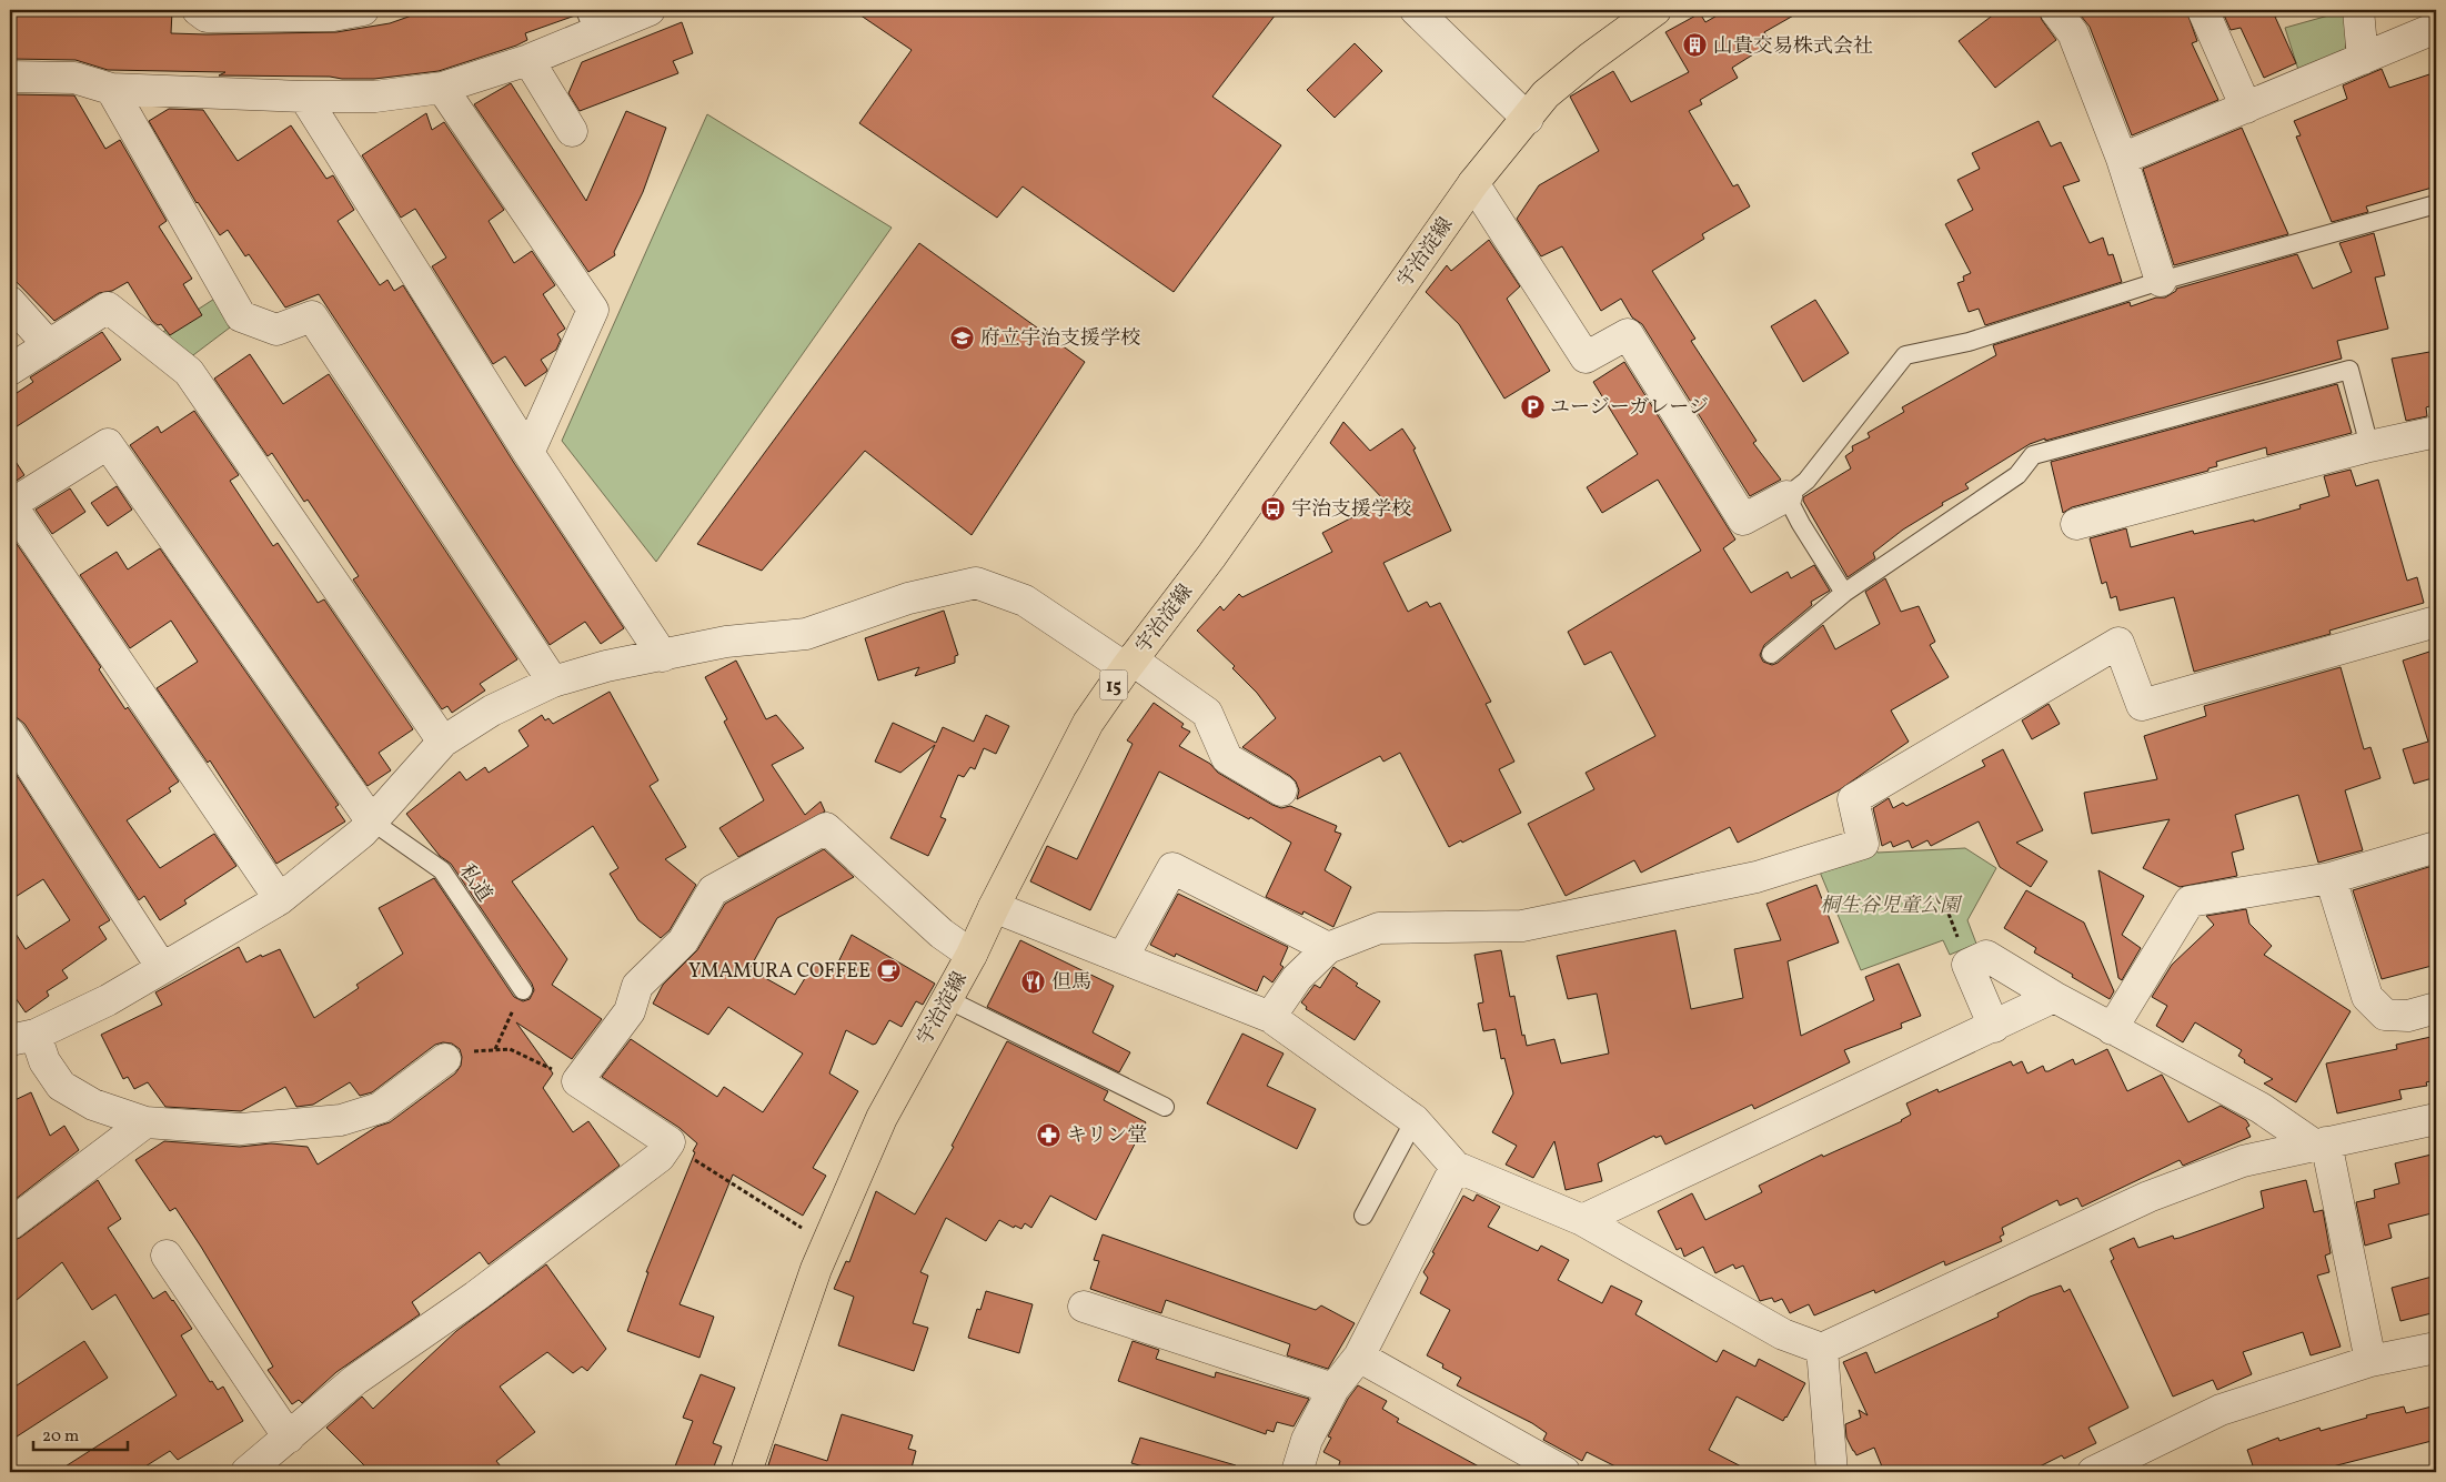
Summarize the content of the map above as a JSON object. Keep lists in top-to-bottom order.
{
  "streets": {
    "main road": ["宇治淀線", "15"],
    "lane": ["私道"]
  },
  "parks": ["桐生谷児童公園"],
  "places": {
    "building": ["山貴交易株式会社"],
    "school or university": ["府立宇治支援学校"],
    "parking": ["ユージーガレージ"],
    "bus stop": ["宇治支援学校"],
    "cafe": ["YMAMURA COFFEE"],
    "restaurant": ["但馬"],
    "pharmacy": ["キリン堂"]
  },
  "scale_bar": "20 m"
}
